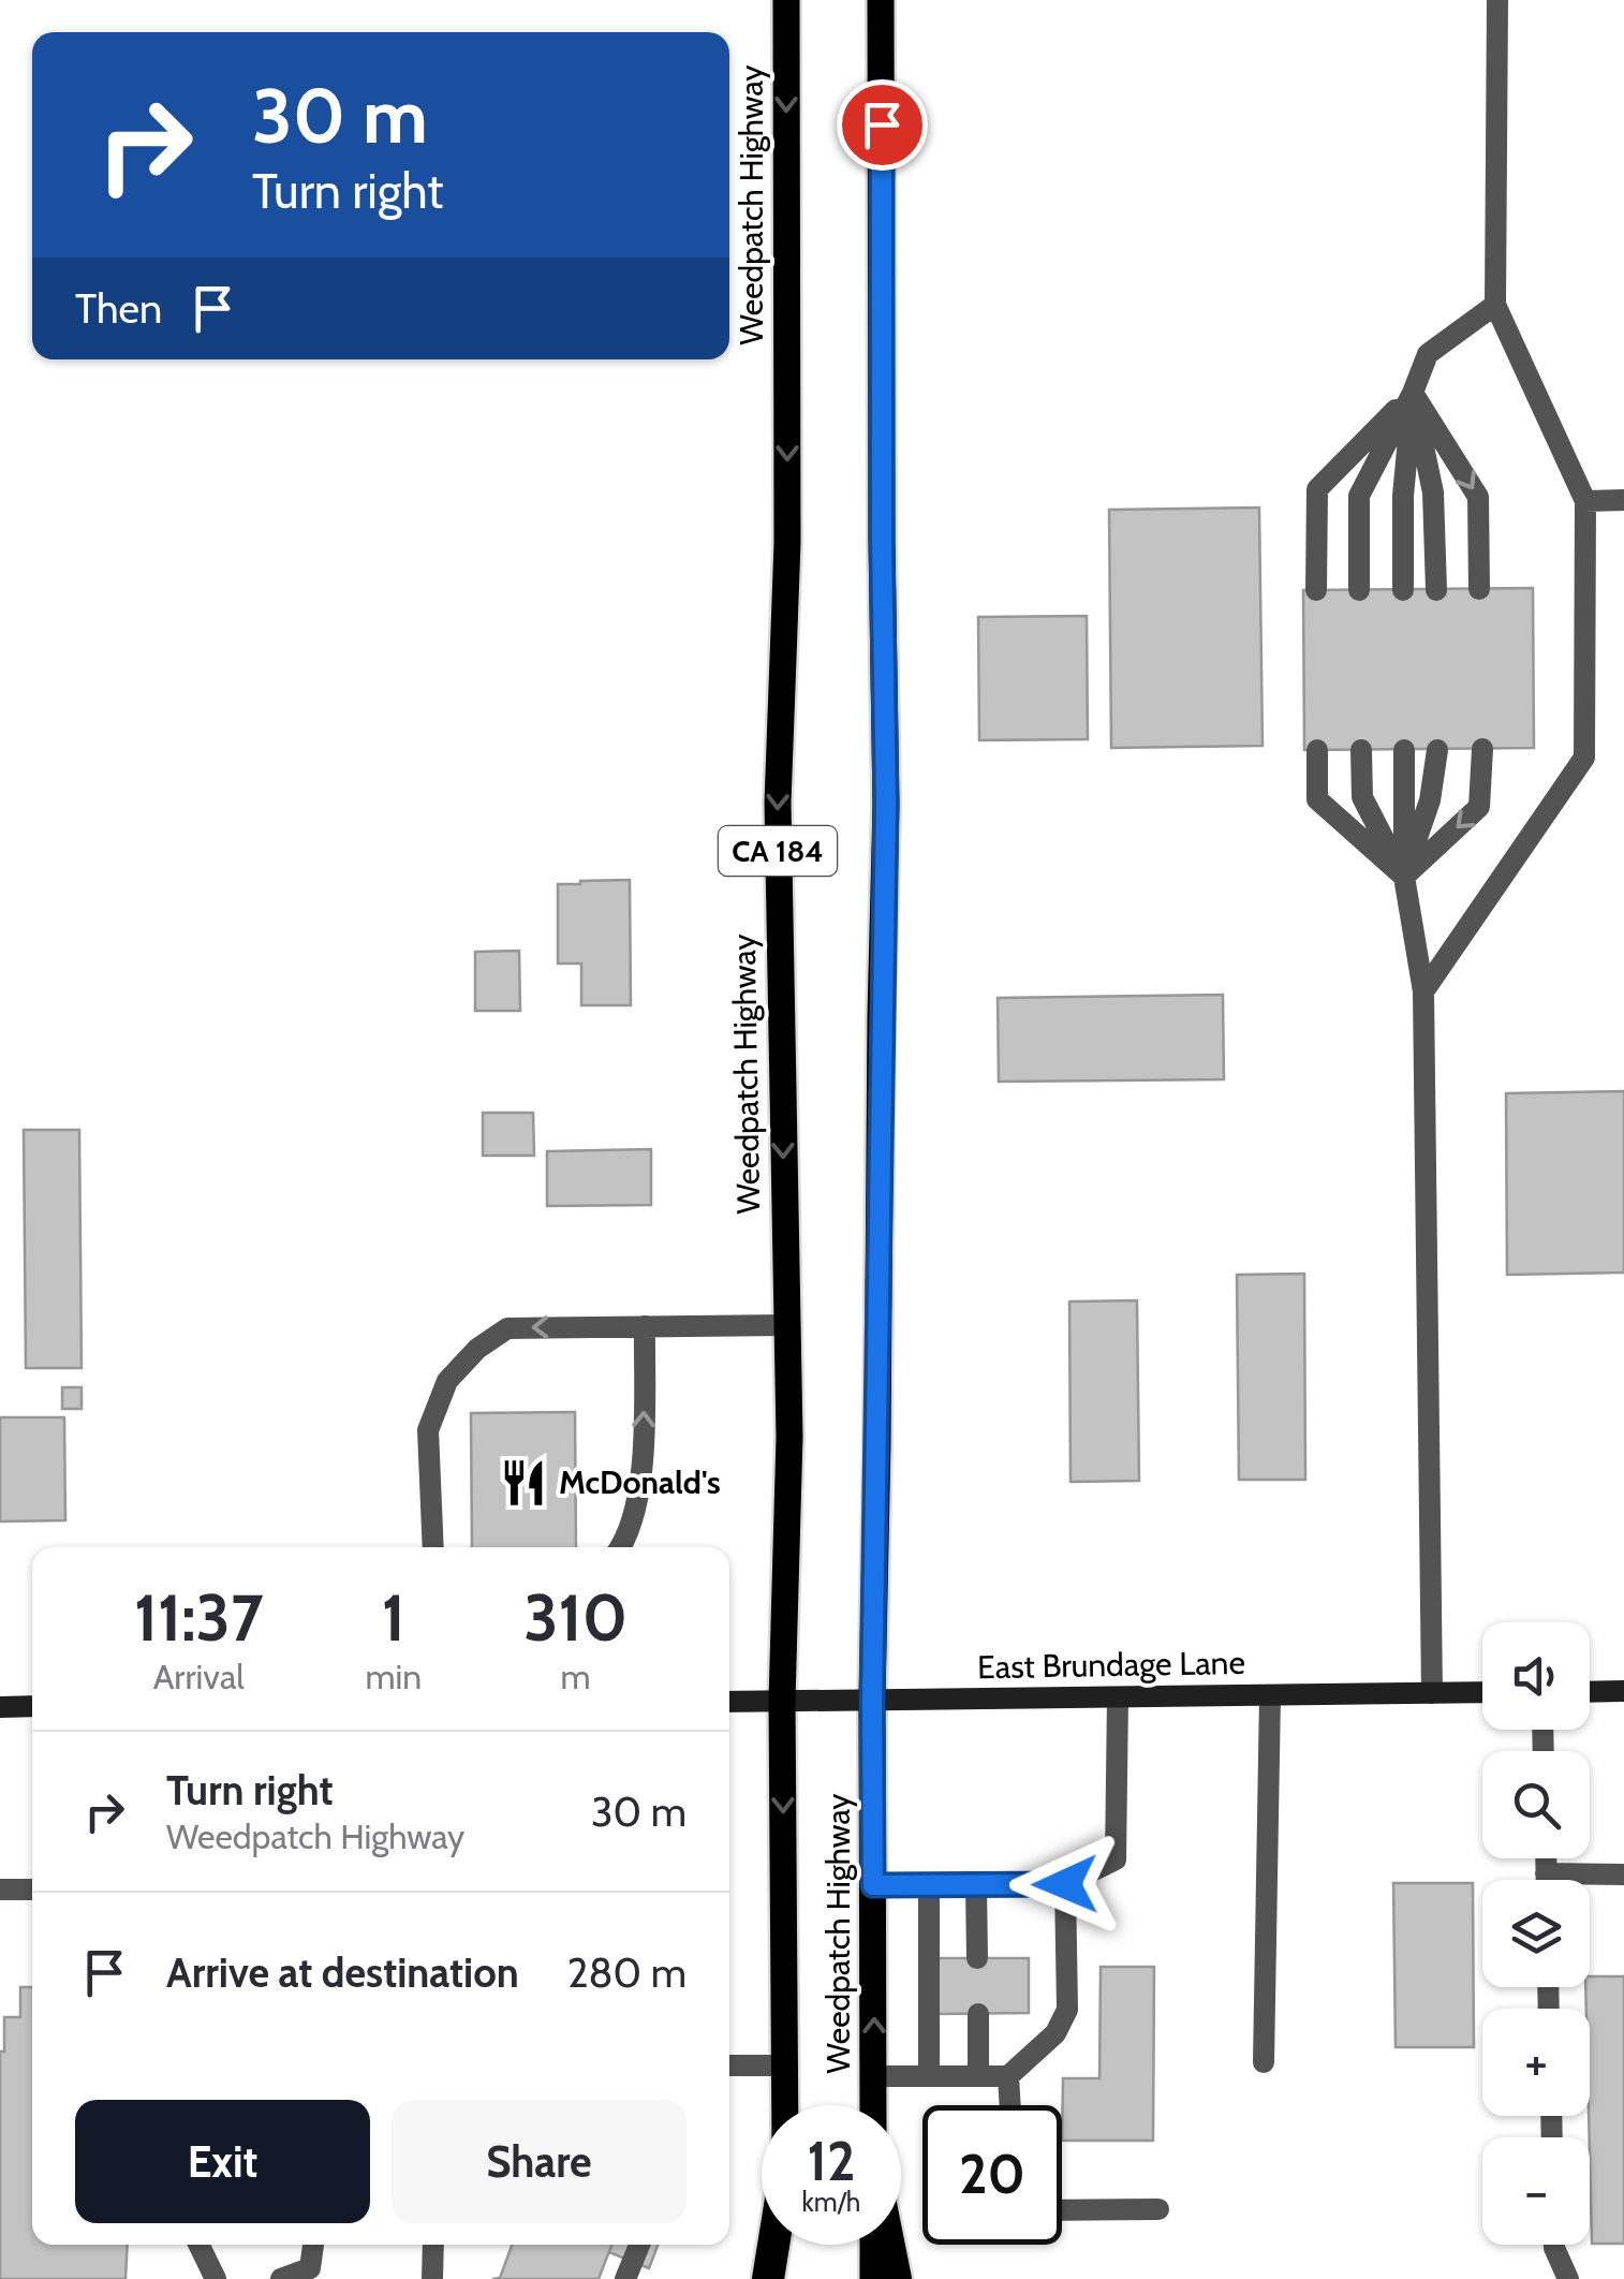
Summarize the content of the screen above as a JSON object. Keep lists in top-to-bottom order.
{
  "streets": {
    "main road": ["Weedpatch Highway", "CA 184", "East Brundage Lane"]
  },
  "crossings": [
    ["Weedpatch Highway", "East Brundage Lane"]
  ],
  "places": {
    "restaurant": ["McDonald's"]
  },
  "page": {
    "turn": ["30 m", "Turn right"],
    "then": "Then",
    "eta": [
      "11:37",
      "Arrival",
      "1",
      "min",
      "310",
      "m"
    ],
    "map_buttons": ["+", "−"],
    "list": [
      {
        "name": "Turn right",
        "note": "Weedpatch Highway",
        "value": "30 m"
      },
      {
        "name": "Arrive at destination",
        "value": "280 m"
      }
    ],
    "buttons": ["Exit", "Share"],
    "speed": "12 km/h",
    "limit": "20"
  }
}
